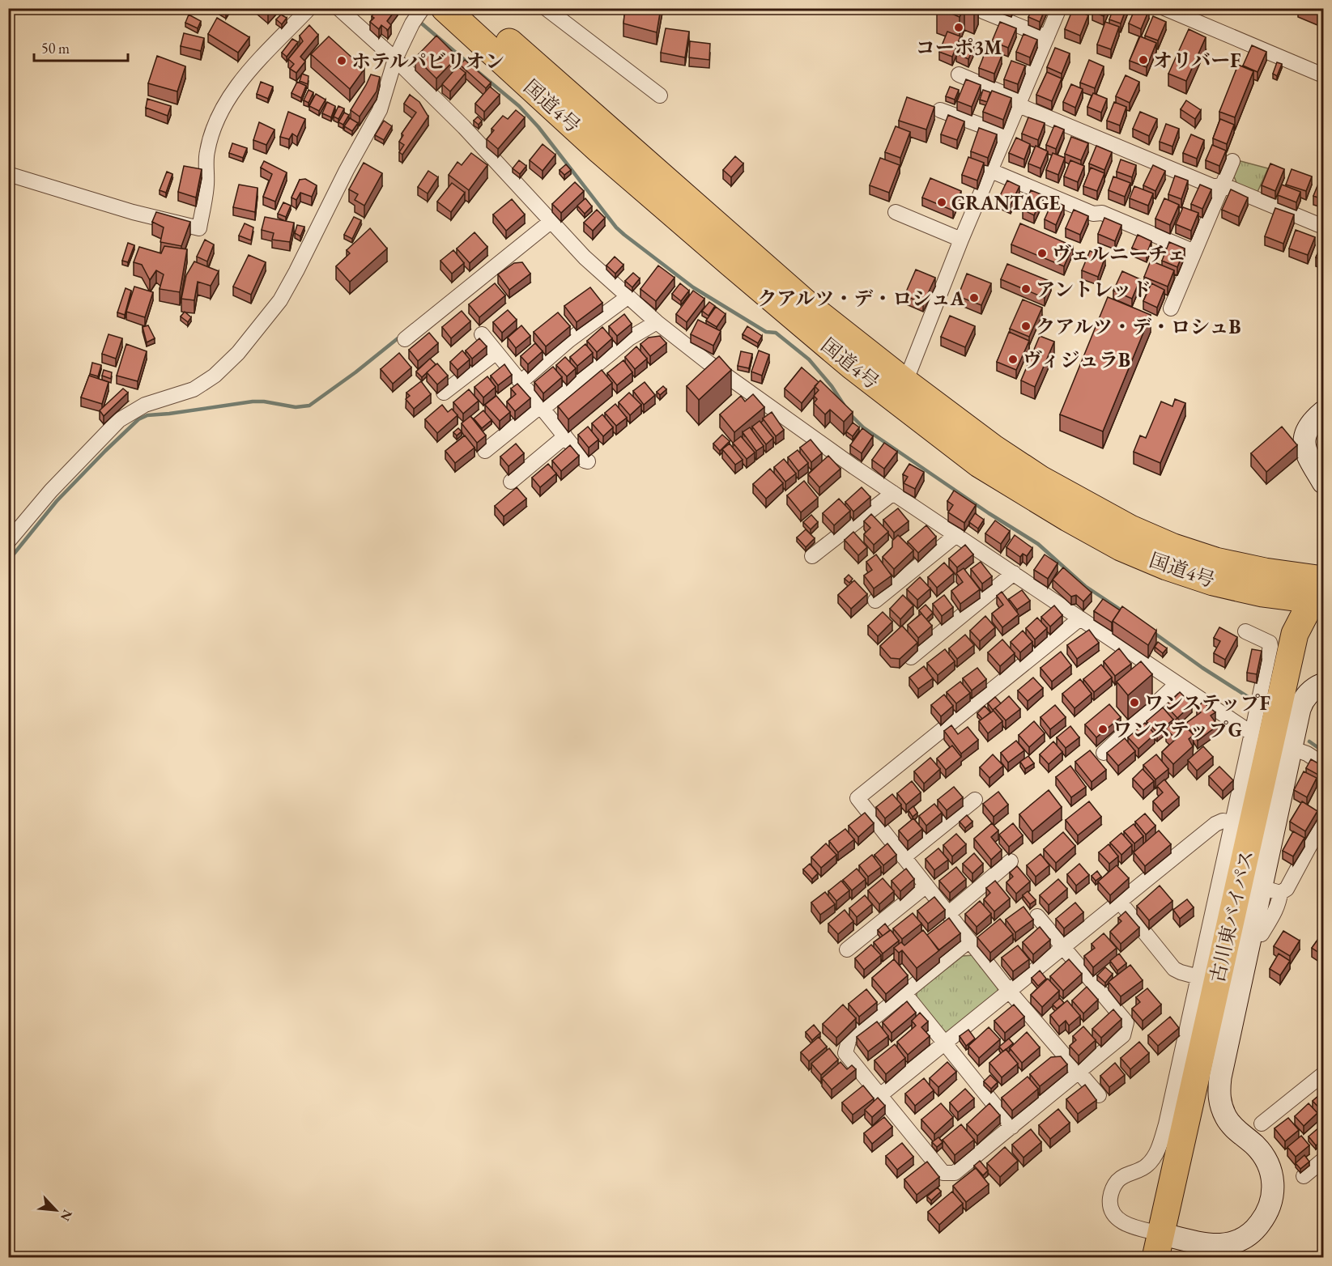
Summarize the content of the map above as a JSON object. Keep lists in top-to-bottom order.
{
  "streets": {
    "highway": ["国道4号", "古川東バイパス"]
  },
  "crossings": [
    ["国道4号", "古川東バイパス"]
  ],
  "places": [
    "コーポ3M",
    "オリバーF",
    "ホテルパビリオン",
    "GRANTAGE",
    "ヴェルニーチェ",
    "アントレッド",
    "クアルツ・デ・ロシュA",
    "クアルツ・デ・ロシュB",
    "ヴィジュラB",
    "ワンステップF",
    "ワンステップG"
  ],
  "scale_bar": "50 m",
  "north": "bottom right"
}
